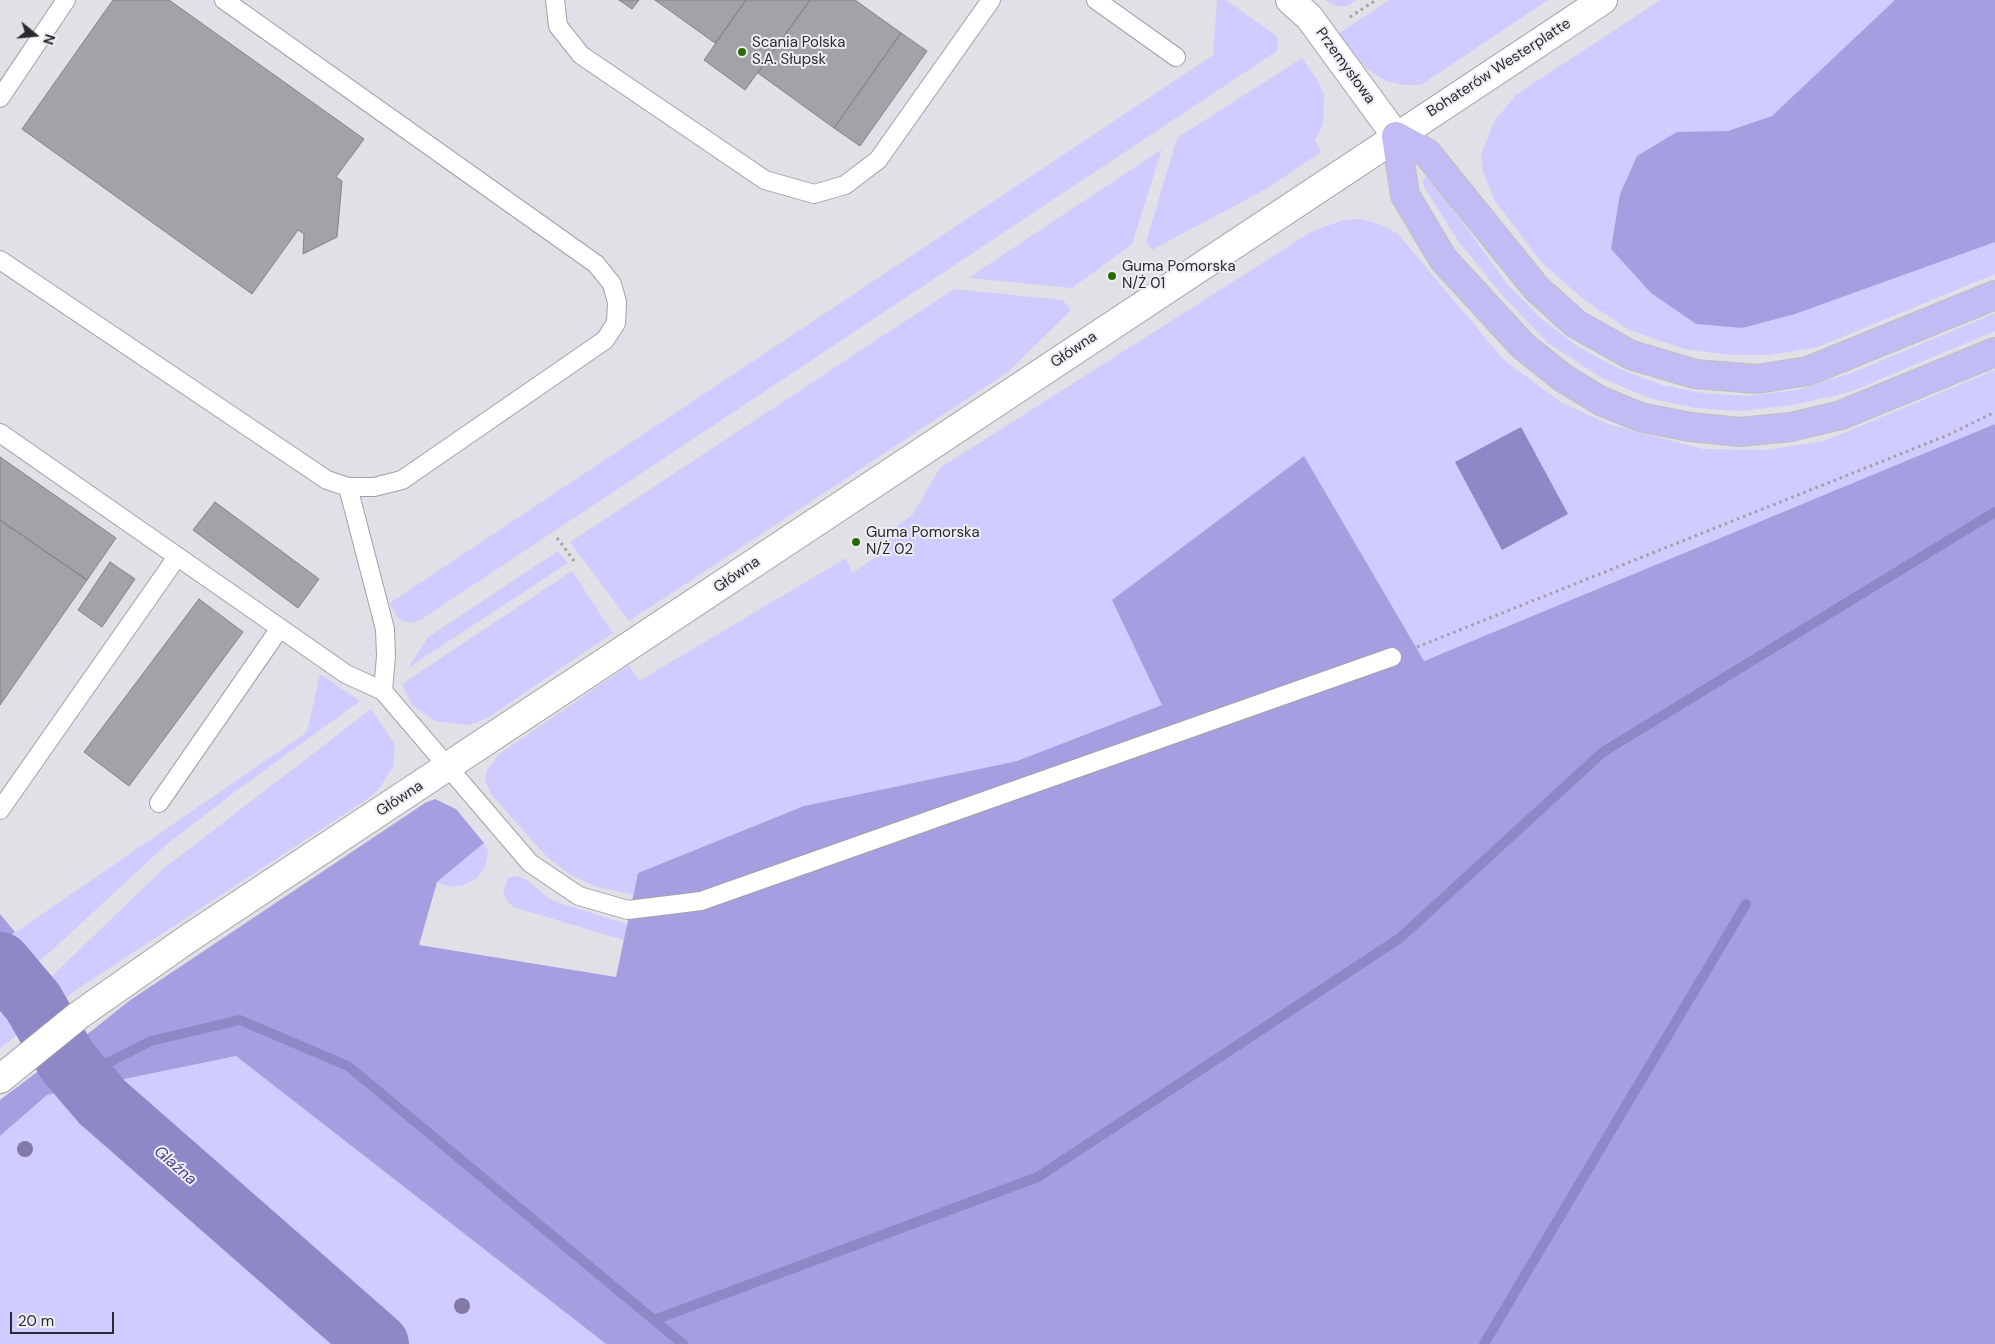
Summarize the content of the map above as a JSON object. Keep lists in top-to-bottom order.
{
  "streets": {
    "main road": ["Przemysłowa", "Bohaterów Westerplatte", "Główna"]
  },
  "crossings": [
    ["Przemysłowa", "Bohaterów Westerplatte"],
    ["Przemysłowa", "Główna"],
    ["Bohaterów Westerplatte", "Główna"]
  ],
  "water": ["Glaźna"],
  "places": ["Scania Polska S.A. Słupsk", "Guma Pomorska N/Ż 01", "Guma Pomorska N/Ż 02"],
  "scale_bar": "20 m",
  "north": "right"
}
